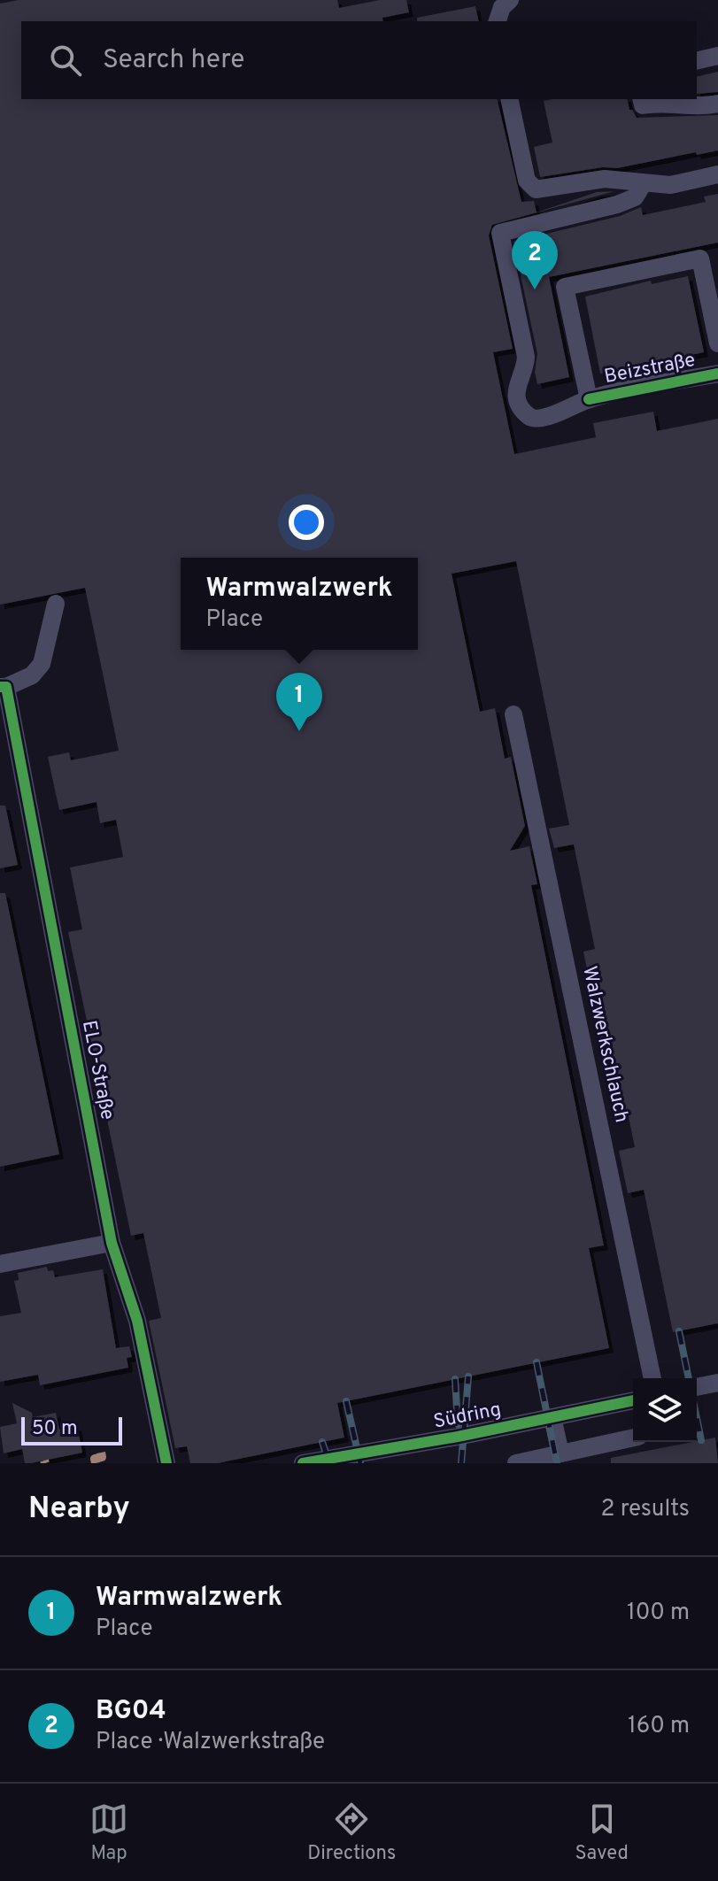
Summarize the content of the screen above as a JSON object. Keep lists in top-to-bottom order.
{
  "streets": {
    "street": [
      "Beizstraße",
      "Walzwerkschlauch",
      "ELO-Straße",
      "Südring"
    ]
  },
  "scale_bar": "50 m",
  "page": {
    "search": "Search here",
    "pins": ["2", "1"],
    "popup": ["Warmwalzwerk", "Place"],
    "scale": "50 m",
    "heading": ["Nearby", "2 results"],
    "list": [
      {
        "mark": "1",
        "name": "Warmwalzwerk",
        "note": "Place",
        "value": "100 m"
      },
      {
        "mark": "2",
        "name": "BG04",
        "note": "Place · Walzwerkstraße",
        "value": "160 m"
      }
    ],
    "nav": ["Map", "Directions", "Saved"]
  }
}
